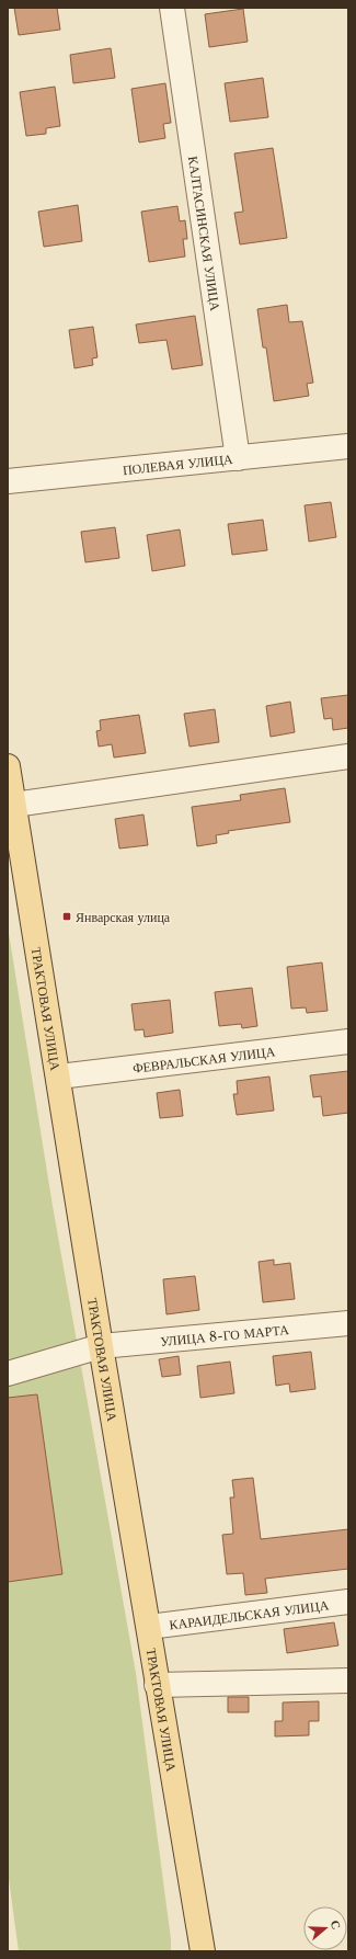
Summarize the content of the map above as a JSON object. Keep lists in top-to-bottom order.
{
  "streets": {
    "main road": ["ТРАКТОВАЯ УЛИЦА"],
    "street": [
      "КАЛТАСИНСКАЯ УЛИЦА",
      "ПОЛЕВАЯ УЛИЦА",
      "ФЕВРАЛЬСКАЯ УЛИЦА",
      "УЛИЦА 8-ГО МАРТА",
      "КАРАИДЕЛЬСКАЯ УЛИЦА"
    ]
  },
  "crossings": [
    ["КАЛТАСИНСКАЯ УЛИЦА", "ПОЛЕВАЯ УЛИЦА"],
    ["ТРАКТОВАЯ УЛИЦА", "ФЕВРАЛЬСКАЯ УЛИЦА"],
    ["ТРАКТОВАЯ УЛИЦА", "УЛИЦА 8-ГО МАРТА"],
    ["ТРАКТОВАЯ УЛИЦА", "КАРАИДЕЛЬСКАЯ УЛИЦА"]
  ],
  "places": {
    "transit": ["Январская улица"]
  },
  "north": "right"
}
